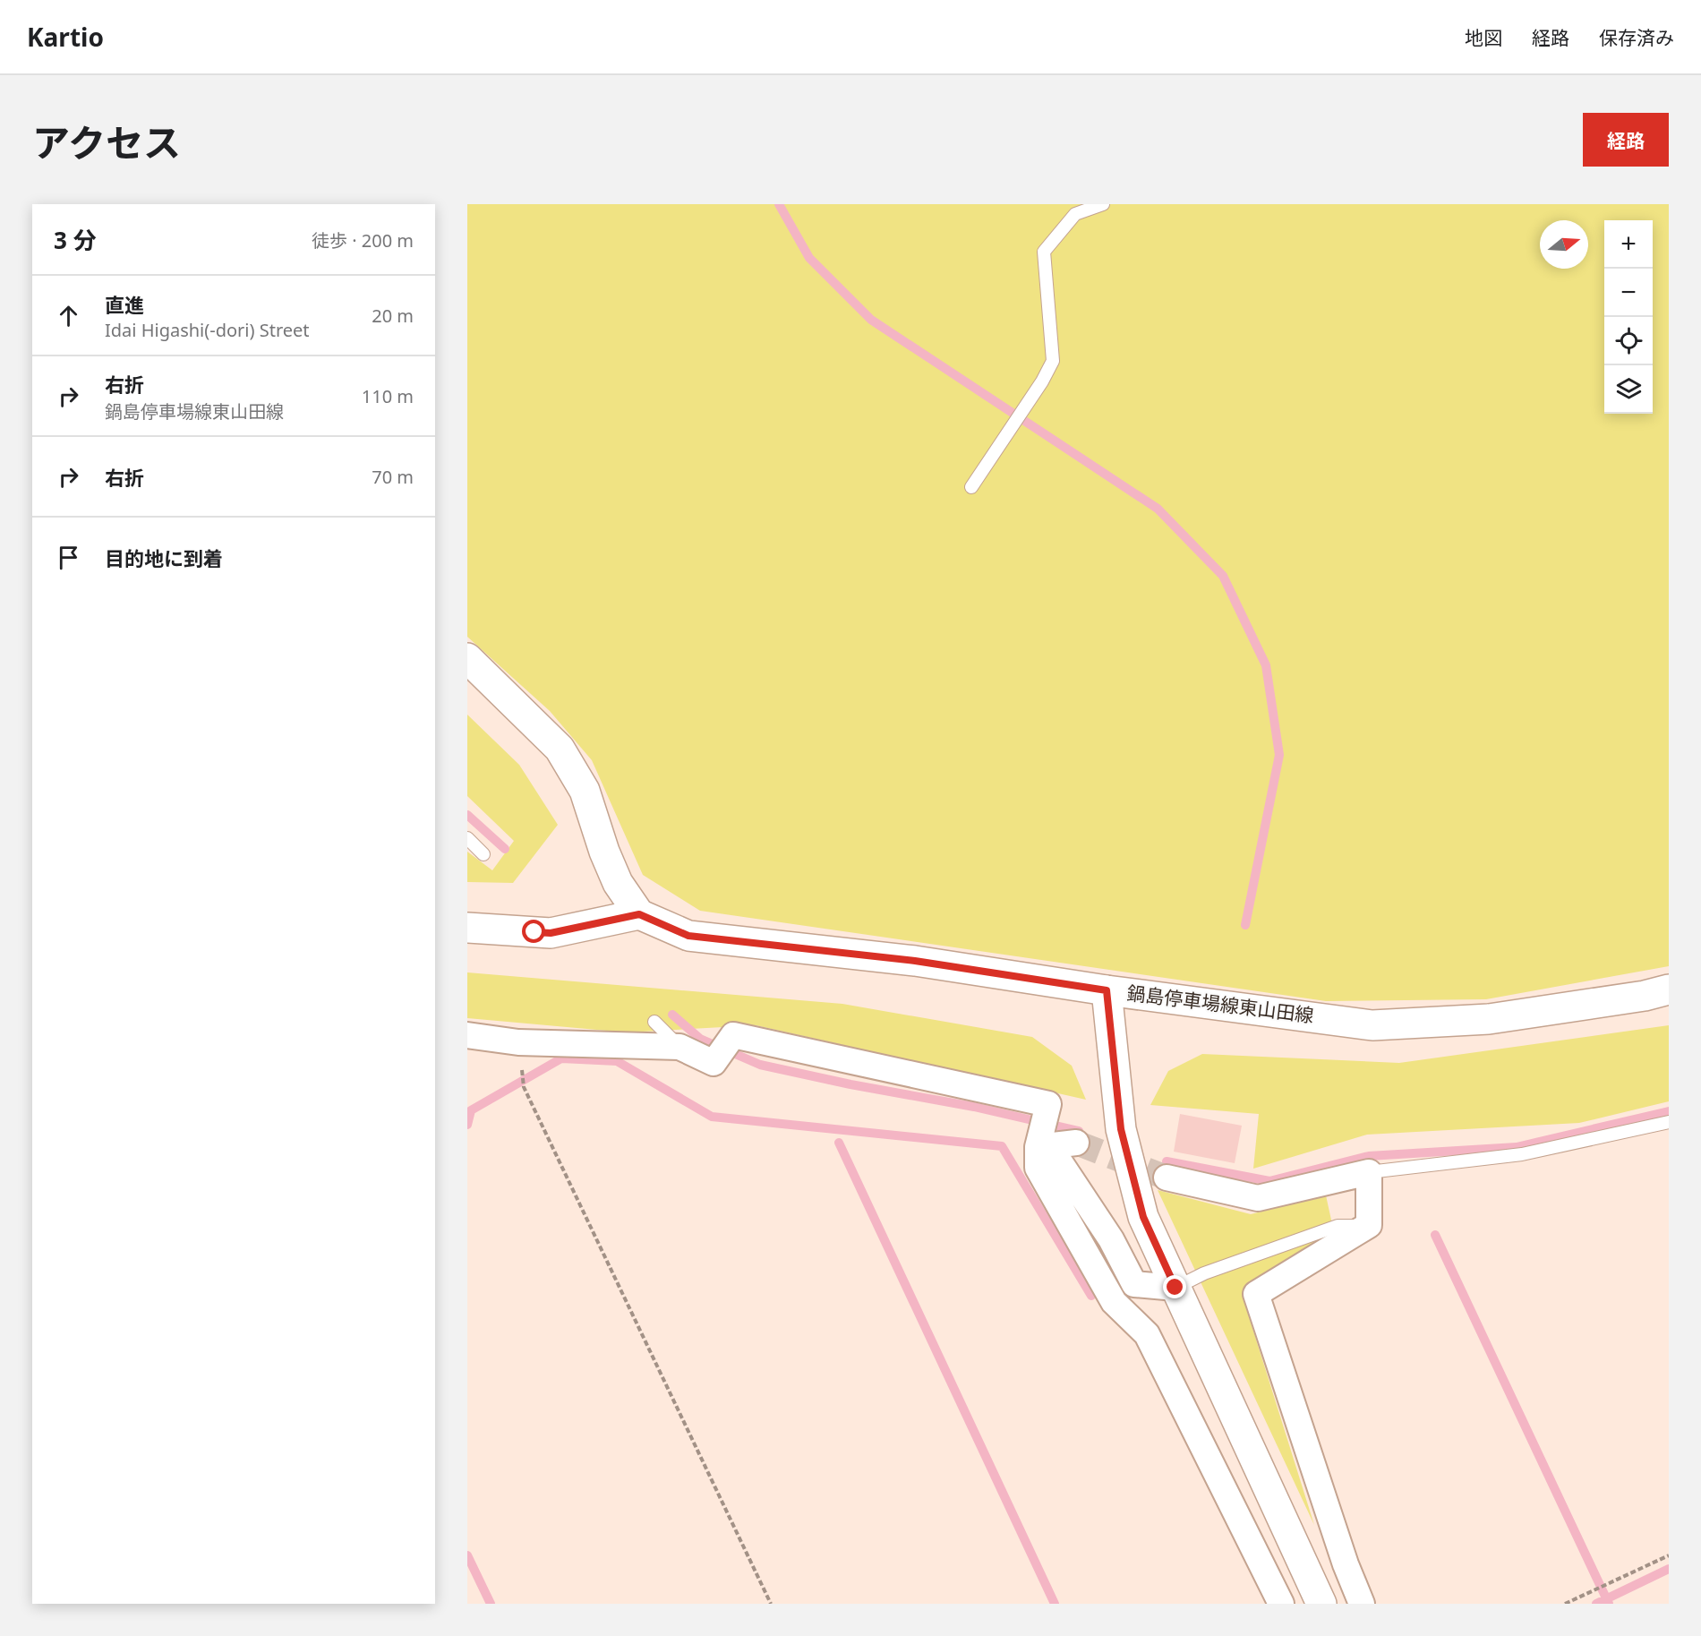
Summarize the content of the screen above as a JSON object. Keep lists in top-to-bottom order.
{
  "streets": {
    "main road": ["鍋島停車場線東山田線"]
  },
  "north": "right",
  "page": {
    "header": "Kartio",
    "nav": ["地図", "経路", "保存済み"],
    "title": "アクセス",
    "buttons": "経路",
    "heading": ["3 分", "徒歩 · 200 m"],
    "map_buttons": ["+", "−"],
    "list": [
      ["直進", "Idai Higashi(-dori) Street", "20 m"],
      ["右折", "鍋島停車場線東山田線", "110 m"],
      ["右折", "70 m"],
      "目的地に到着"
    ]
  }
}
